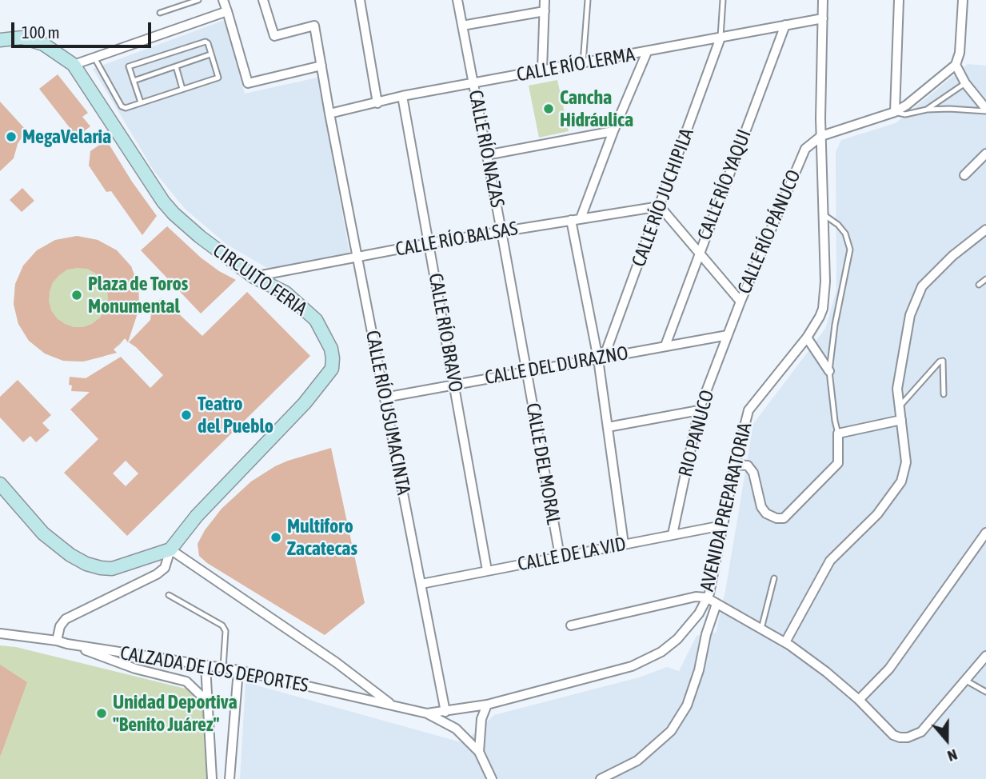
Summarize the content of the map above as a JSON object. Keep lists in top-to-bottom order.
{
  "streets": {
    "street": [
      "CALLE RÍO LERMA",
      "CALLE RÍO NAZAS",
      "CALLE RÍO YAQUI",
      "CALLE RÍO JUCHIPILA",
      "CALLE RÍO PÁNUCO",
      "CALLE RÍO BALSAS",
      "CIRCUITO FERIA",
      "CALLE RÍO BRAVO",
      "CALLE DEL DURAZNO",
      "CALLE RÍO USUMACINTA",
      "RIO PANUCO",
      "CALLE DEL MORAL",
      "AVENIDA PREPARATORIA",
      "CALLE DE LA VID",
      "CALZADA DE LOS DEPORTES"
    ]
  },
  "crossings": [
    ["CALLE RÍO LERMA", "CALLE RÍO NAZAS"],
    ["CALLE RÍO LERMA", "CALLE RÍO YAQUI"],
    ["CALLE RÍO LERMA", "CALLE RÍO JUCHIPILA"],
    ["CALLE RÍO LERMA", "CALLE RÍO BRAVO"],
    ["CALLE RÍO LERMA", "CALLE RÍO USUMACINTA"],
    ["CALLE RÍO LERMA", "AVENIDA PREPARATORIA"],
    ["CALLE RÍO NAZAS", "CALLE RÍO BALSAS"],
    ["CALLE RÍO NAZAS", "CALLE DEL DURAZNO"],
    ["CALLE RÍO NAZAS", "CALLE DEL MORAL"],
    ["CALLE RÍO YAQUI", "CALLE DEL DURAZNO"],
    ["CALLE RÍO JUCHIPILA", "CALLE RÍO BALSAS"],
    ["CALLE RÍO JUCHIPILA", "CALLE DEL DURAZNO"],
    ["CALLE RÍO PÁNUCO", "CALLE DEL DURAZNO"],
    ["CALLE RÍO PÁNUCO", "RIO PANUCO"],
    ["CALLE RÍO PÁNUCO", "AVENIDA PREPARATORIA"],
    ["CALLE RÍO BALSAS", "CIRCUITO FERIA"],
    ["CALLE RÍO BALSAS", "CALLE RÍO BRAVO"],
    ["CALLE RÍO BALSAS", "CALLE RÍO USUMACINTA"],
    ["CALLE RÍO BRAVO", "CALLE DEL DURAZNO"],
    ["CALLE RÍO BRAVO", "CALLE DE LA VID"],
    ["CALLE DEL DURAZNO", "CALLE RÍO USUMACINTA"],
    ["CALLE DEL DURAZNO", "RIO PANUCO"],
    ["CALLE DEL DURAZNO", "CALLE DEL MORAL"],
    ["CALLE RÍO USUMACINTA", "AVENIDA PREPARATORIA"],
    ["CALLE RÍO USUMACINTA", "CALLE DE LA VID"],
    ["RIO PANUCO", "CALLE DE LA VID"],
    ["CALLE DEL MORAL", "CALLE DE LA VID"],
    ["AVENIDA PREPARATORIA", "CALLE DE LA VID"],
    ["AVENIDA PREPARATORIA", "CALZADA DE LOS DEPORTES"]
  ],
  "places": [
    "Cancha Hidráulica",
    "MegaVelaria",
    "Plaza de Toros Monumental",
    "Teatro del Pueblo",
    "Multiforo Zacatecas",
    "Unidad Deportiva \"Benito Juárez\""
  ],
  "scale_bar": "100 m",
  "north": "bottom"
}
